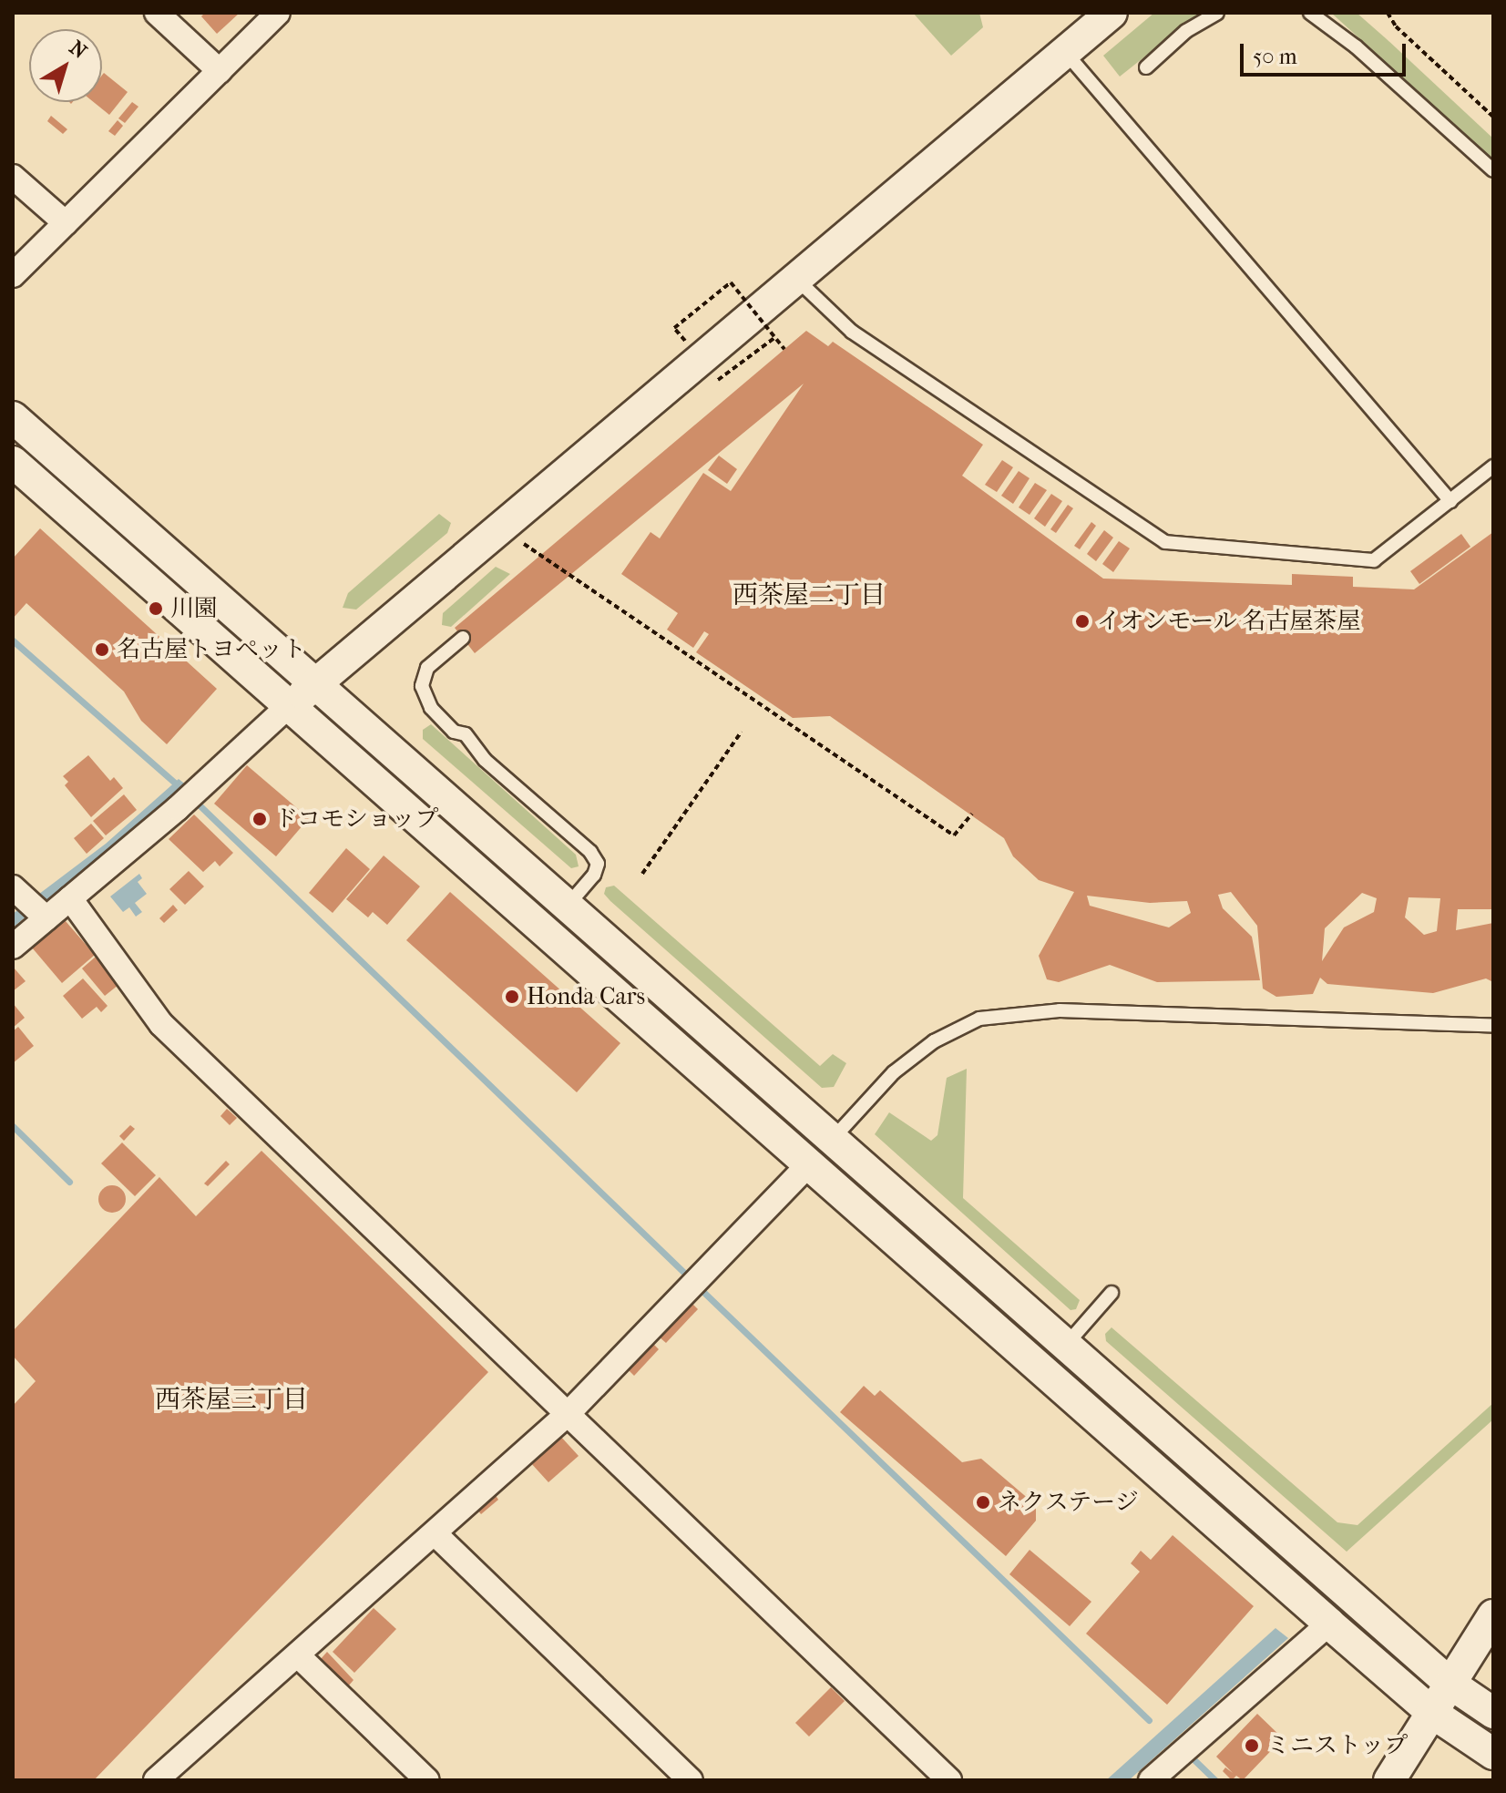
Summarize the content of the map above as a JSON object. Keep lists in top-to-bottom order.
{
  "districts": ["西茶屋二丁目", "西茶屋三丁目"],
  "places": [
    "川園",
    "イオンモール 名古屋茶屋",
    "名古屋トヨペット",
    "ドコモショップ",
    "Honda Cars",
    "ネクステージ",
    "ミニストップ"
  ],
  "scale_bar": "50 m",
  "north": "top right"
}
